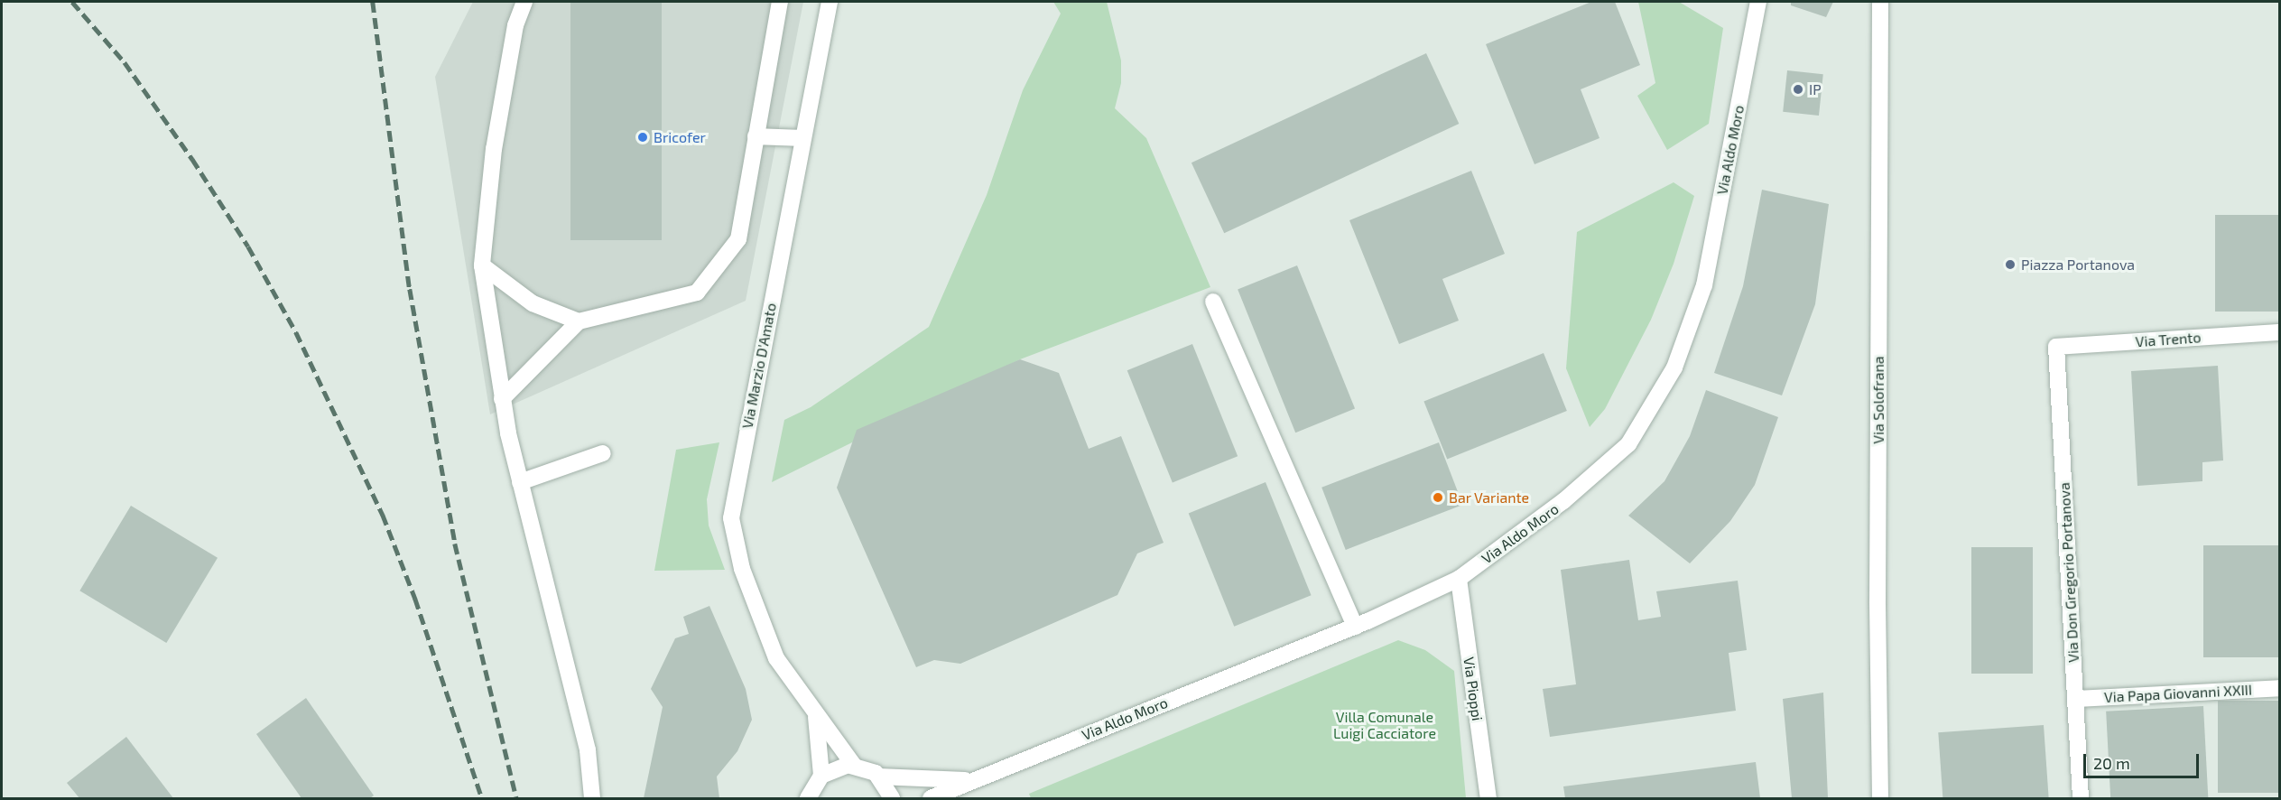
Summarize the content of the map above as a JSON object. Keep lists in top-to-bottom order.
{
  "streets": {
    "street": [
      "Via Aldo Moro",
      "Via Trento",
      "Via Marzio D'Amato",
      "Via Solofrana",
      "Via Don Gregorio Portanova",
      "Via Pioppi",
      "Via Papa Giovanni XXIII"
    ]
  },
  "crossings": [
    ["Via Aldo Moro", "Via Marzio D'Amato"],
    ["Via Aldo Moro", "Via Pioppi"],
    ["Via Trento", "Via Don Gregorio Portanova"],
    ["Via Don Gregorio Portanova", "Via Papa Giovanni XXIII"]
  ],
  "parks": ["Villa Comunale Luigi Cacciatore"],
  "places": [
    "IP",
    "Bricofer",
    "Piazza Portanova",
    "Bar Variante"
  ],
  "scale_bar": "20 m"
}
